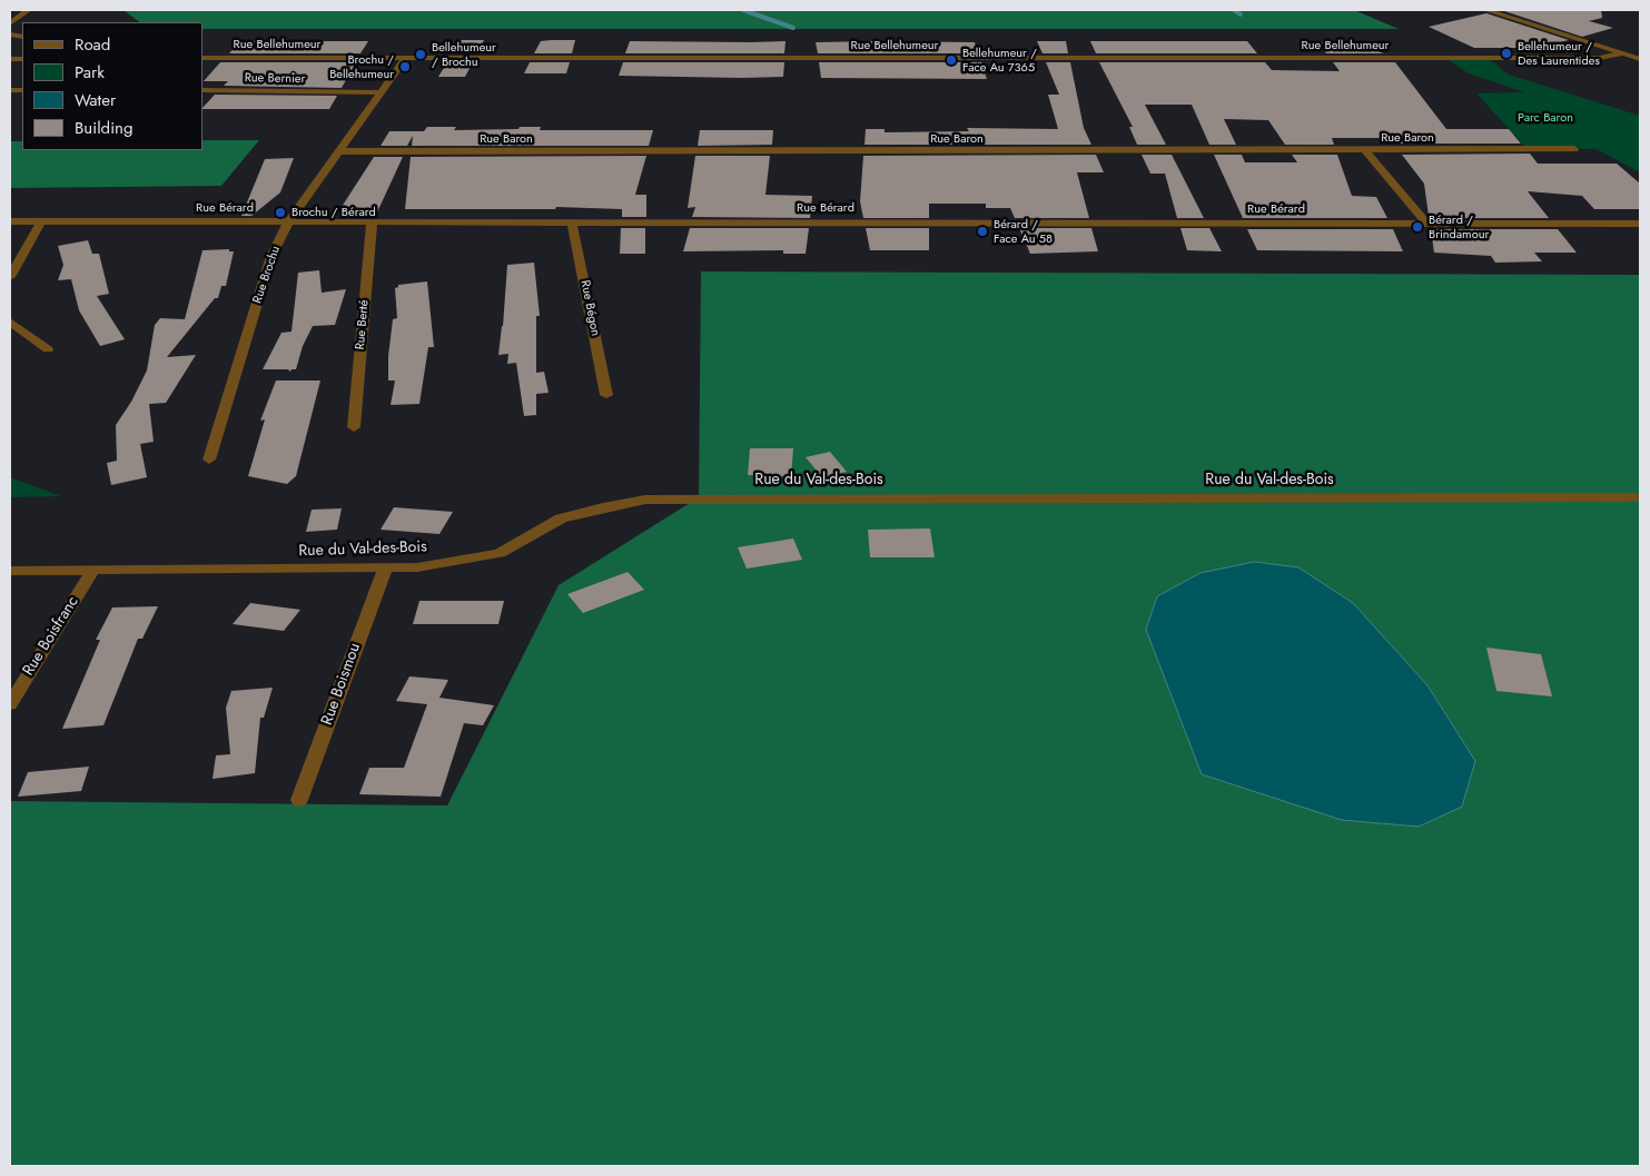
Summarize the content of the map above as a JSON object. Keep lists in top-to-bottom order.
{
  "streets": {
    "street": [
      "Rue Bellehumeur",
      "Rue Bernier",
      "Rue Baron",
      "Rue Bérard",
      "Rue Brochu",
      "Rue Bégon",
      "Rue Berté",
      "Rue du Val-des-Bois",
      "Rue Boisfranc",
      "Rue Boismou"
    ]
  },
  "crossings": [
    ["Rue Bellehumeur", "Rue Brochu"],
    ["Rue Bernier", "Rue Brochu"],
    ["Rue Baron", "Rue Brochu"],
    ["Rue Bérard", "Rue Brochu"],
    ["Rue Bérard", "Rue Bégon"],
    ["Rue Bérard", "Rue Berté"],
    ["Rue du Val-des-Bois", "Rue Boisfranc"],
    ["Rue du Val-des-Bois", "Rue Boismou"]
  ],
  "parks": ["Parc Baron"],
  "places": [
    "Bellehumeur / Des Laurentides",
    "Bellehumeur / Brochu",
    "Bellehumeur / Face Au 7365",
    "Brochu / Bellehumeur",
    "Brochu / Bérard",
    "Bérard / Brindamour",
    "Bérard / Face Au 58"
  ],
  "legend": [
    "Road",
    "Park",
    "Water",
    "Building"
  ]
}
